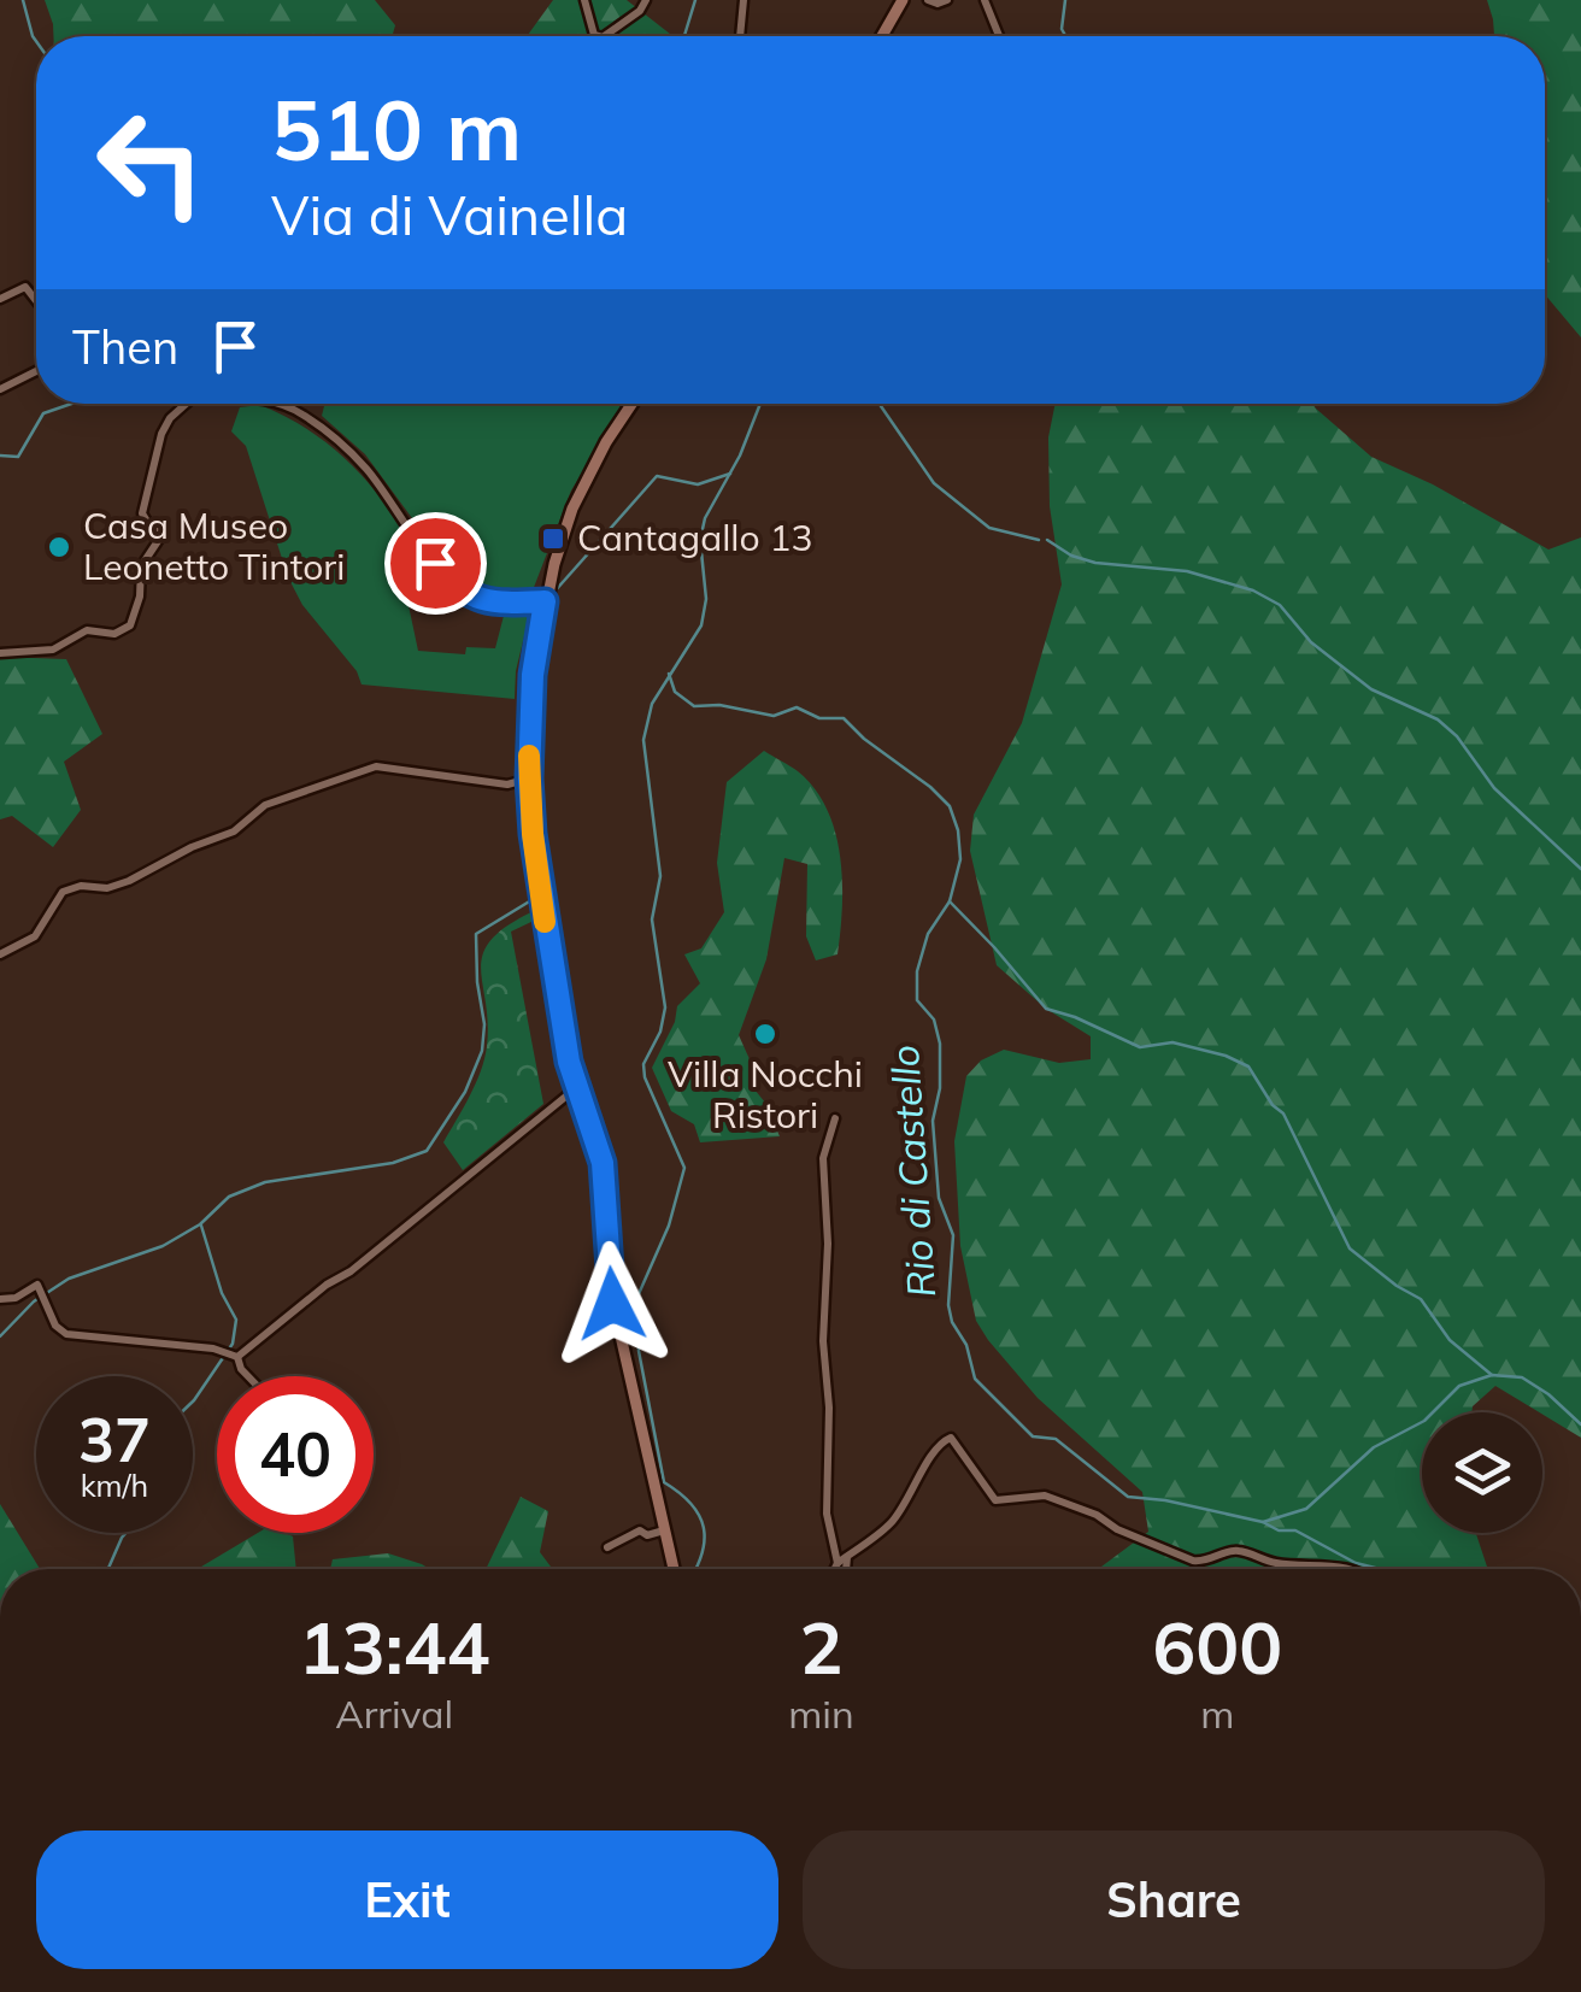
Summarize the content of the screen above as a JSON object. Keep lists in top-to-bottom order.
{
  "water": ["Rio di Castello"],
  "places": {
    "transit": ["Cantagallo 13"],
    "other": ["Casa Museo Leonetto Tintori", "Villa Nocchi Ristori"]
  },
  "page": {
    "turn": ["510 m", "Via di Vainella"],
    "then": "Then",
    "speed": "37 km/h",
    "limit": "40",
    "eta": [
      "13:44",
      "Arrival",
      "2",
      "min",
      "600",
      "m"
    ],
    "buttons": ["Exit", "Share"]
  }
}
